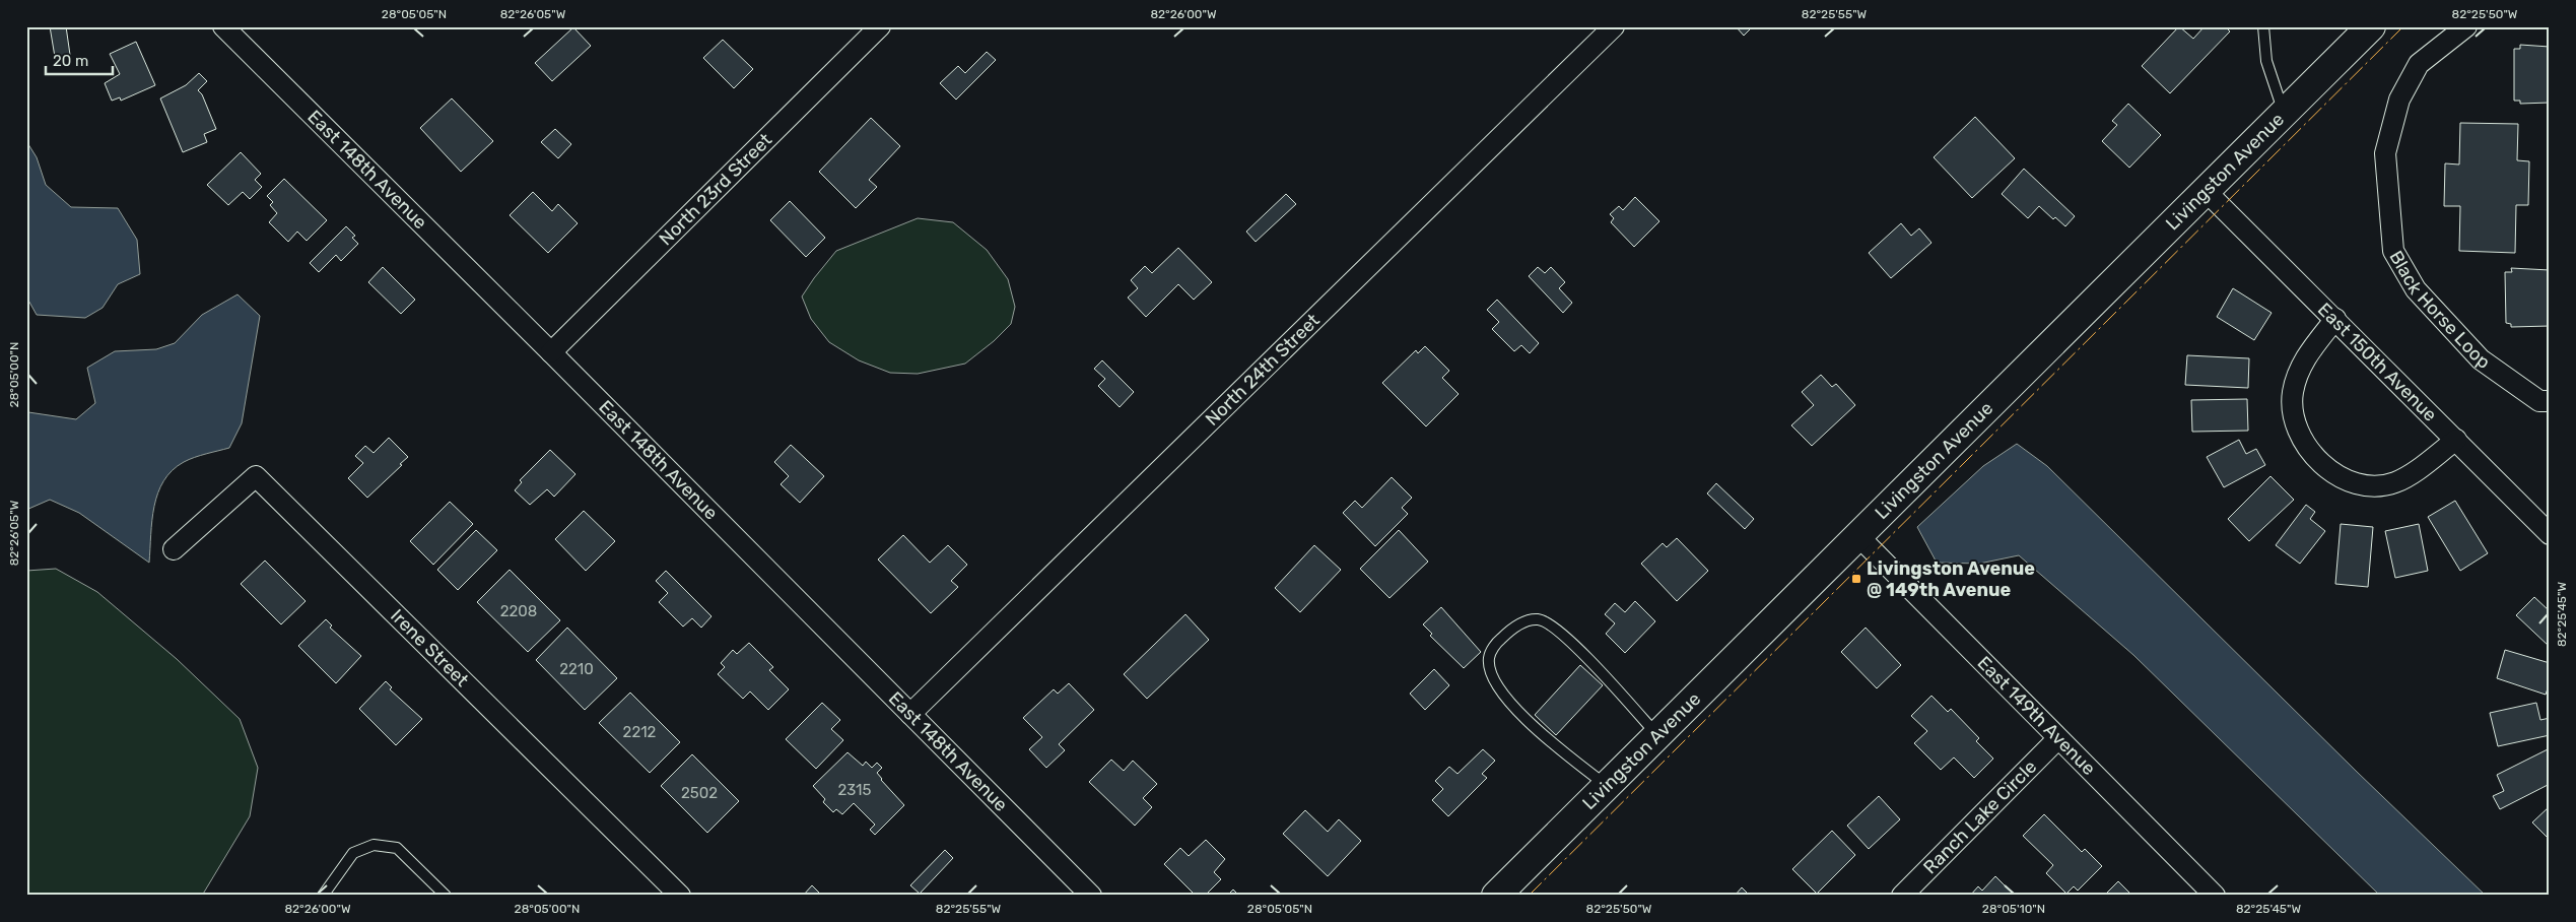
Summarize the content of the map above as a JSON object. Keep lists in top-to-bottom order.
{
  "streets": {
    "street": [
      "East 148th Avenue",
      "Livingston Avenue",
      "North 23rd Street",
      "Black Horse Loop",
      "East 150th Avenue",
      "North 24th Street",
      "Irene Street",
      "East 149th Avenue",
      "Ranch Lake Circle"
    ]
  },
  "crossings": [
    ["East 148th Avenue", "North 23rd Street"],
    ["East 148th Avenue", "North 24th Street"],
    ["Livingston Avenue", "East 150th Avenue"],
    ["Livingston Avenue", "East 149th Avenue"],
    ["East 149th Avenue", "Ranch Lake Circle"]
  ],
  "places": {
    "transit": ["Livingston Avenue @ 149th Avenue"]
  },
  "house_numbers": [
    "2208",
    "2210",
    "2212",
    "2315",
    "2502"
  ],
  "scale_bar": "20 m",
  "coordinates": [
    "28°05'05\"N",
    "82°26'05\"W",
    "82°26'00\"W",
    "82°25'55\"W",
    "82°25'50\"W",
    "28°05'00\"N",
    "82°25'45\"W",
    "28°05'10\"N"
  ]
}
